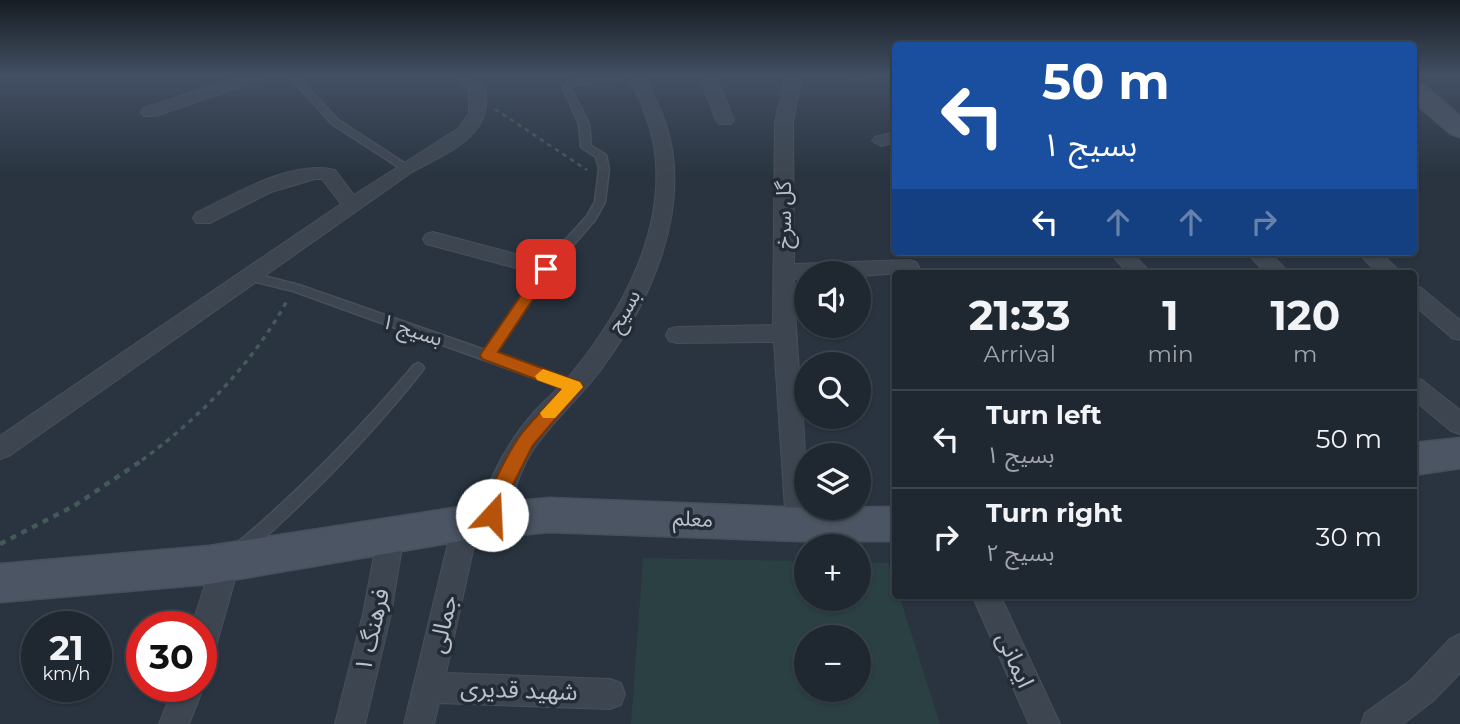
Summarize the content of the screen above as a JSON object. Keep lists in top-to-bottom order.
{
  "streets": {
    "main road": ["معلم"],
    "street": [
      "گل سرخ",
      "بسیح",
      "جمالی",
      "فرهنگ ۱",
      "ایمانی",
      "شهید قدیری"
    ],
    "lane": ["بسیج ۱"]
  },
  "crossings": [
    ["گل سرخ", "معلم"],
    ["بسیح", "بسیج ۱"],
    ["بسیح", "معلم"],
    ["بسیح", "جمالی"],
    ["معلم", "جمالی"],
    ["معلم", "فرهنگ ۱"],
    ["جمالی", "شهید قدیری"]
  ],
  "page": {
    "turn": ["50 m", "بسیج ۱"],
    "map_buttons": ["+", "−"],
    "eta": [
      "21:33",
      "Arrival",
      "1",
      "min",
      "120",
      "m"
    ],
    "list": [
      {
        "name": "Turn left",
        "note": "بسیج ۱",
        "value": "50 m"
      },
      {
        "name": "Turn right",
        "note": "بسیج ۲",
        "value": "30 m"
      }
    ],
    "speed": "21 km/h",
    "limit": "30"
  }
}
